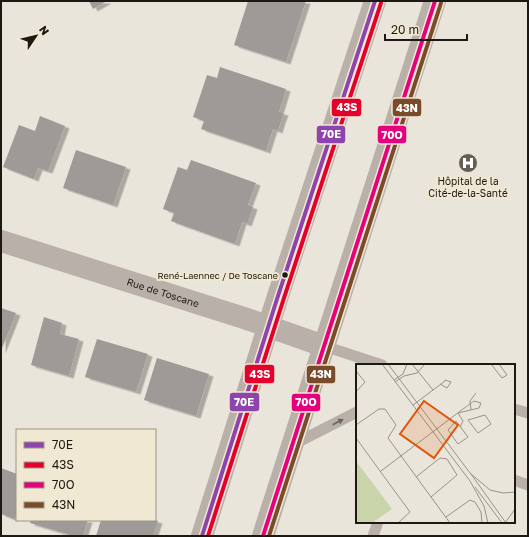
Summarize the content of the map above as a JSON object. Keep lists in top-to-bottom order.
{
  "streets": {
    "street": ["Rue de Toscane"]
  },
  "places": {
    "hospital": ["Hôpital de la Cité-de-la-Santé"],
    "other": ["René-Laennec / De Toscane"]
  },
  "lines": [
    "transit line 70E",
    "transit line 70O",
    "transit line 43S",
    "transit line 43N"
  ],
  "legend": [
    "70E",
    "43S",
    "70O",
    "43N"
  ],
  "scale_bar": "20 m",
  "north": "top right"
}
